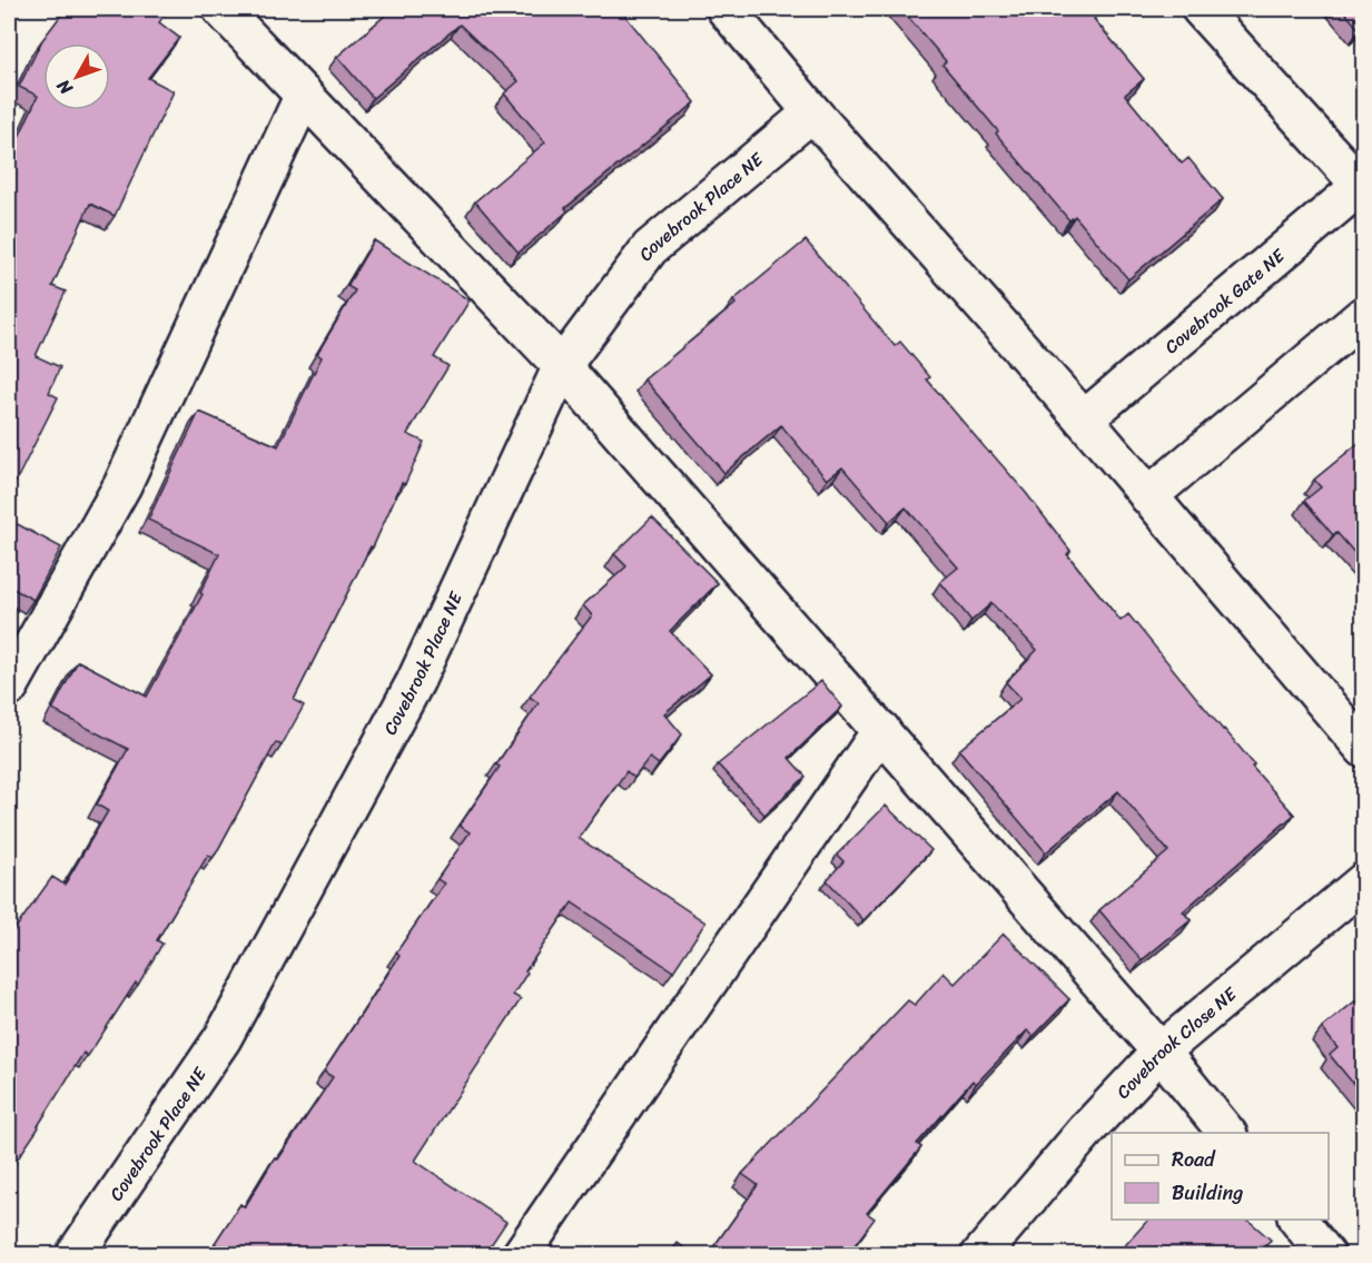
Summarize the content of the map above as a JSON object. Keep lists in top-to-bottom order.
{
  "streets": {
    "street": ["Covebrook Place NE", "Covebrook Gate NE", "Covebrook Close NE"]
  },
  "legend": ["Road", "Building"],
  "north": "bottom left"
}
